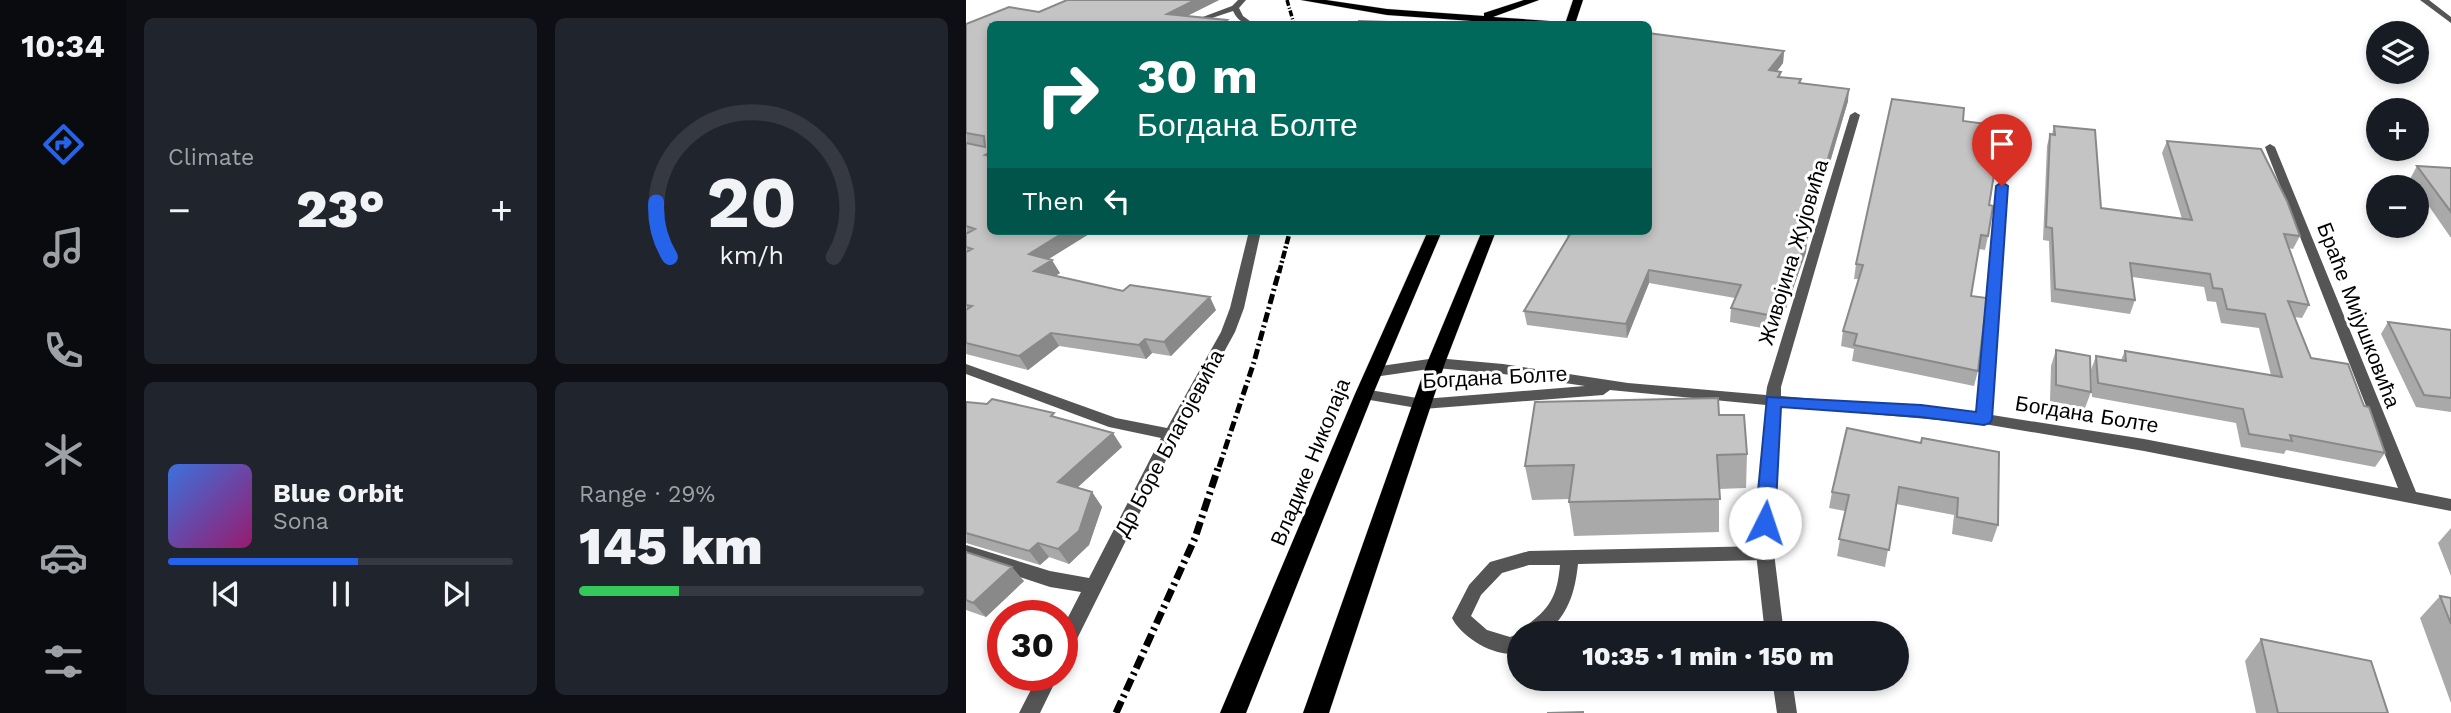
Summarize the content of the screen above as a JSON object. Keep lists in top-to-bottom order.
{
  "streets": {
    "main road": ["Владике Николаја"],
    "street": [
      "Живојина Жујовића",
      "Браће Мијушковића",
      "Богдана Болте",
      "Др Боре Благојевића"
    ]
  },
  "crossings": [
    ["Живојина Жујовића", "Богдана Болте"],
    ["Браће Мијушковића", "Богдана Болте"],
    ["Богдана Болте", "Владике Николаја"]
  ],
  "page": {
    "tabs": "10:34",
    "tile": [
      "Climate",
      ["Range · 29%", "145 km"]
    ],
    "map_buttons": ["+", "−"],
    "turn": ["30 m", "Богдана Болте"],
    "then": "Then",
    "heat": ["−", "23°", "+"],
    "song": ["Blue Orbit", "Sona"],
    "limit": "30",
    "trip": "10:35 · 1 min · 150 m",
    "gauge": ["20", "km/h"]
  }
}
